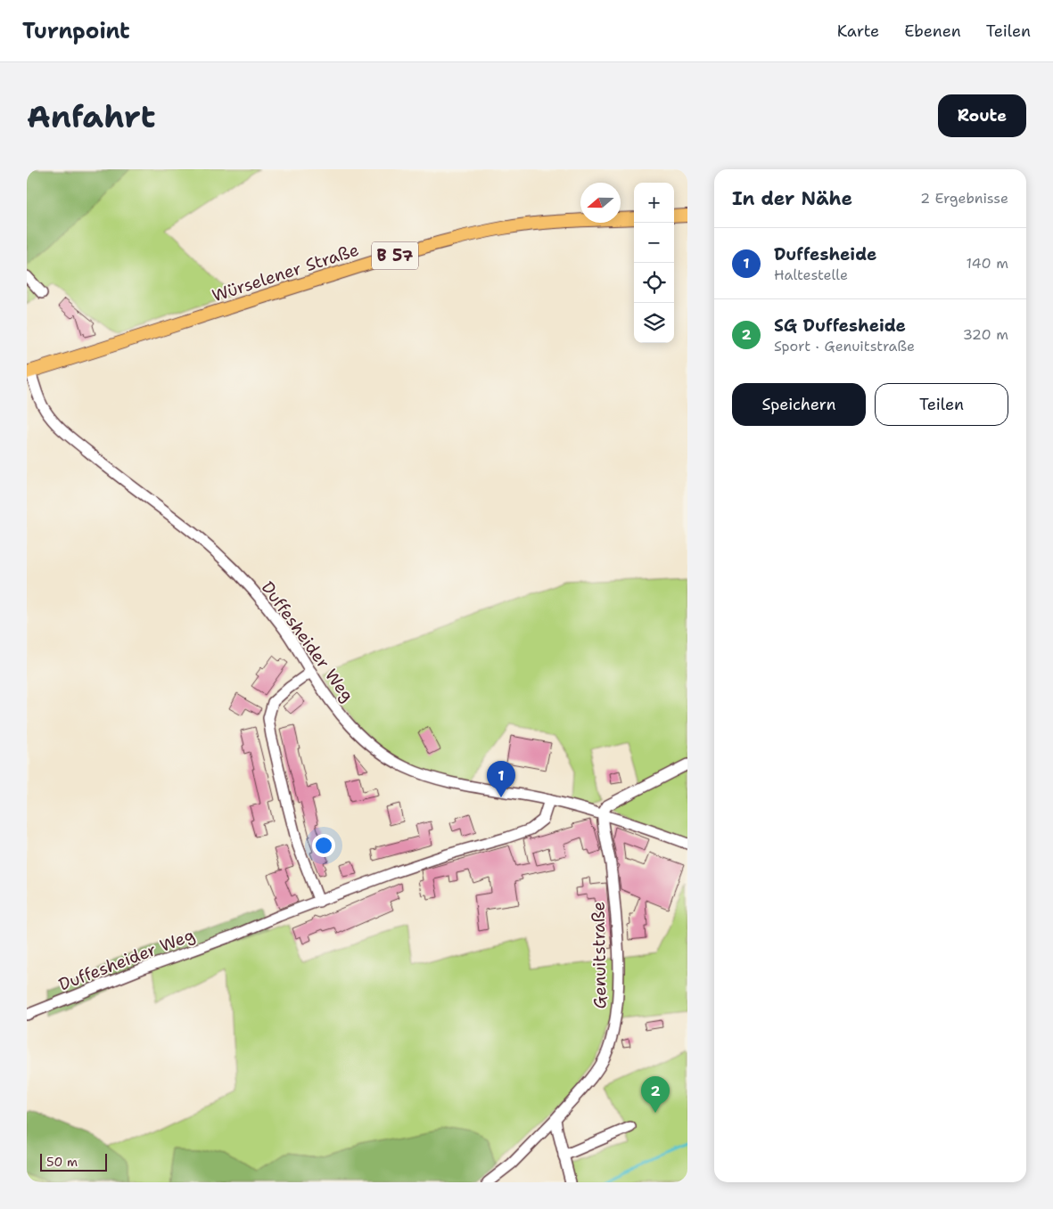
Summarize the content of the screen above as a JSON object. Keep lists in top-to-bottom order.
{
  "streets": {
    "main road": ["B 57", "Würselener Straße"],
    "street": ["Duffesheider Weg", "Genuitstraße"]
  },
  "crossings": [
    ["Würselener Straße", "Duffesheider Weg"],
    ["Duffesheider Weg", "Genuitstraße"]
  ],
  "scale_bar": "50 m",
  "north": "left",
  "page": {
    "header": "Turnpoint",
    "nav": ["Karte", "Ebenen", "Teilen"],
    "buttons": [
      "Route",
      ["Speichern", "Teilen"]
    ],
    "title": "Anfahrt",
    "heading": ["In der Nähe", "2 Ergebnisse"],
    "map_buttons": ["+", "−"],
    "list": [
      {
        "mark": "1",
        "name": "Duffesheide",
        "note": "Haltestelle",
        "value": "140 m"
      },
      {
        "mark": "2",
        "name": "SG Duffesheide",
        "note": "Sport · Genuitstraße",
        "value": "320 m"
      }
    ],
    "pins": ["1", "2"],
    "scale": "50 m"
  }
}
